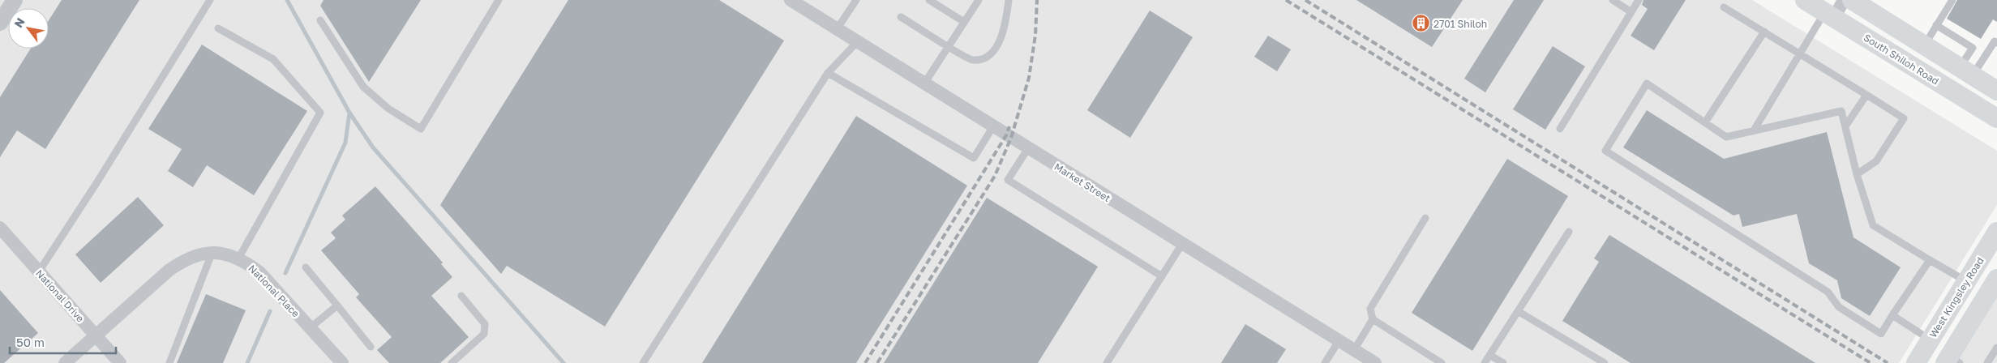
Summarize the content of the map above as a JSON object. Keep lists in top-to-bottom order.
{
  "streets": {
    "main road": ["South Shiloh Road", "West Kingsley Road"],
    "street": ["Market Street", "National Place", "National Drive"]
  },
  "crossings": [
    ["National Place", "National Drive"]
  ],
  "places": {
    "building": ["2701 Shiloh"]
  },
  "scale_bar": "50 m",
  "north": "top left"
}
